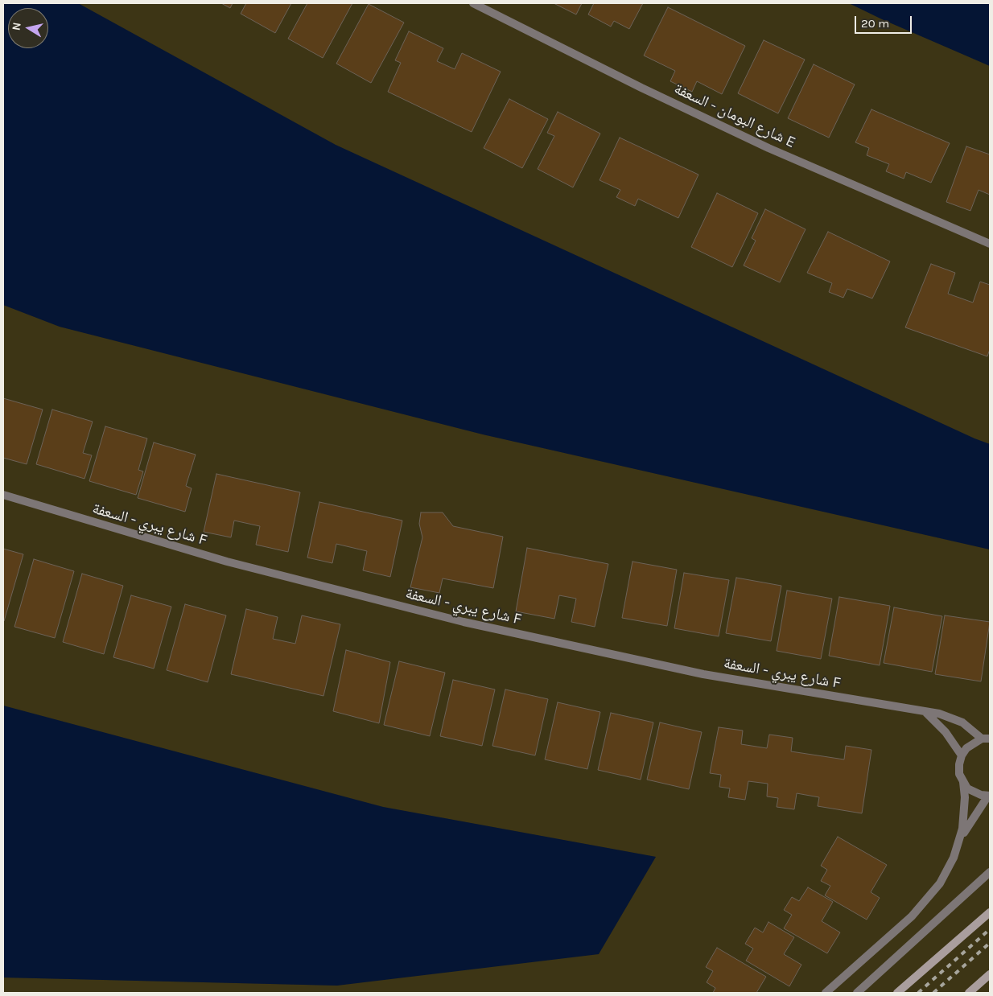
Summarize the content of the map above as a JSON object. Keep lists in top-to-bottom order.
{
  "streets": {
    "street": ["شارع البومان - السعفة E", "شارع يبري - السعفة F"]
  },
  "scale_bar": "20 m",
  "north": "left"
}
